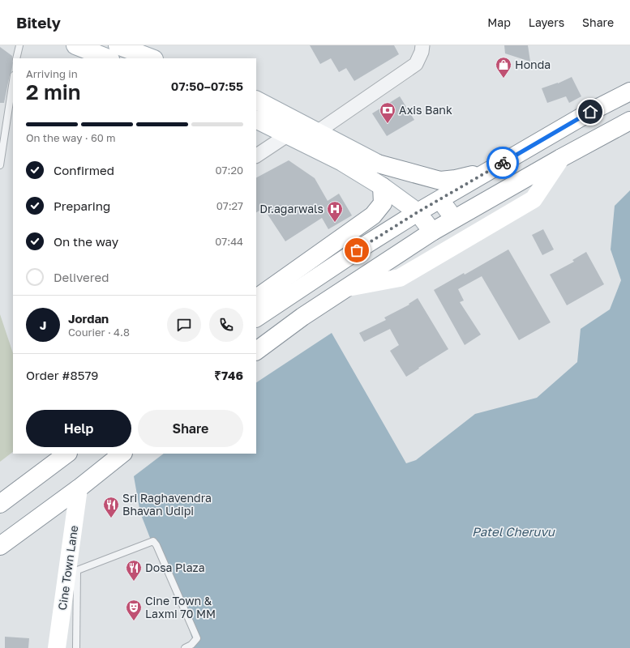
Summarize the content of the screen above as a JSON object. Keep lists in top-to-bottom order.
{
  "streets": {
    "main road": ["Cine Town Lane"]
  },
  "water": ["Patel Cheruvu"],
  "places": {
    "shop": ["Honda"],
    "bank": ["Axis Bank"],
    "hospital": ["Dr.agarwals"],
    "restaurant": ["Sri Raghavendra Bhavan Udipi", "Dosa Plaza"],
    "theatre": ["Cine Town & Laxmi 70 MM"]
  },
  "page": {
    "header": "Bitely",
    "nav": ["Map", "Layers", "Share"],
    "heading": ["2 min", "Arriving in", "07:50–07:55"],
    "panel": [
      "Jordan",
      "Courier · 4.8",
      "Order #8579",
      "₹746"
    ],
    "bar": "On the way · 60 m",
    "list": [
      ["Confirmed", "07:20"],
      ["Preparing", "07:27"],
      ["On the way", "07:44"],
      "Delivered"
    ],
    "round": "J",
    "buttons": ["Help", "Share"]
  }
}
